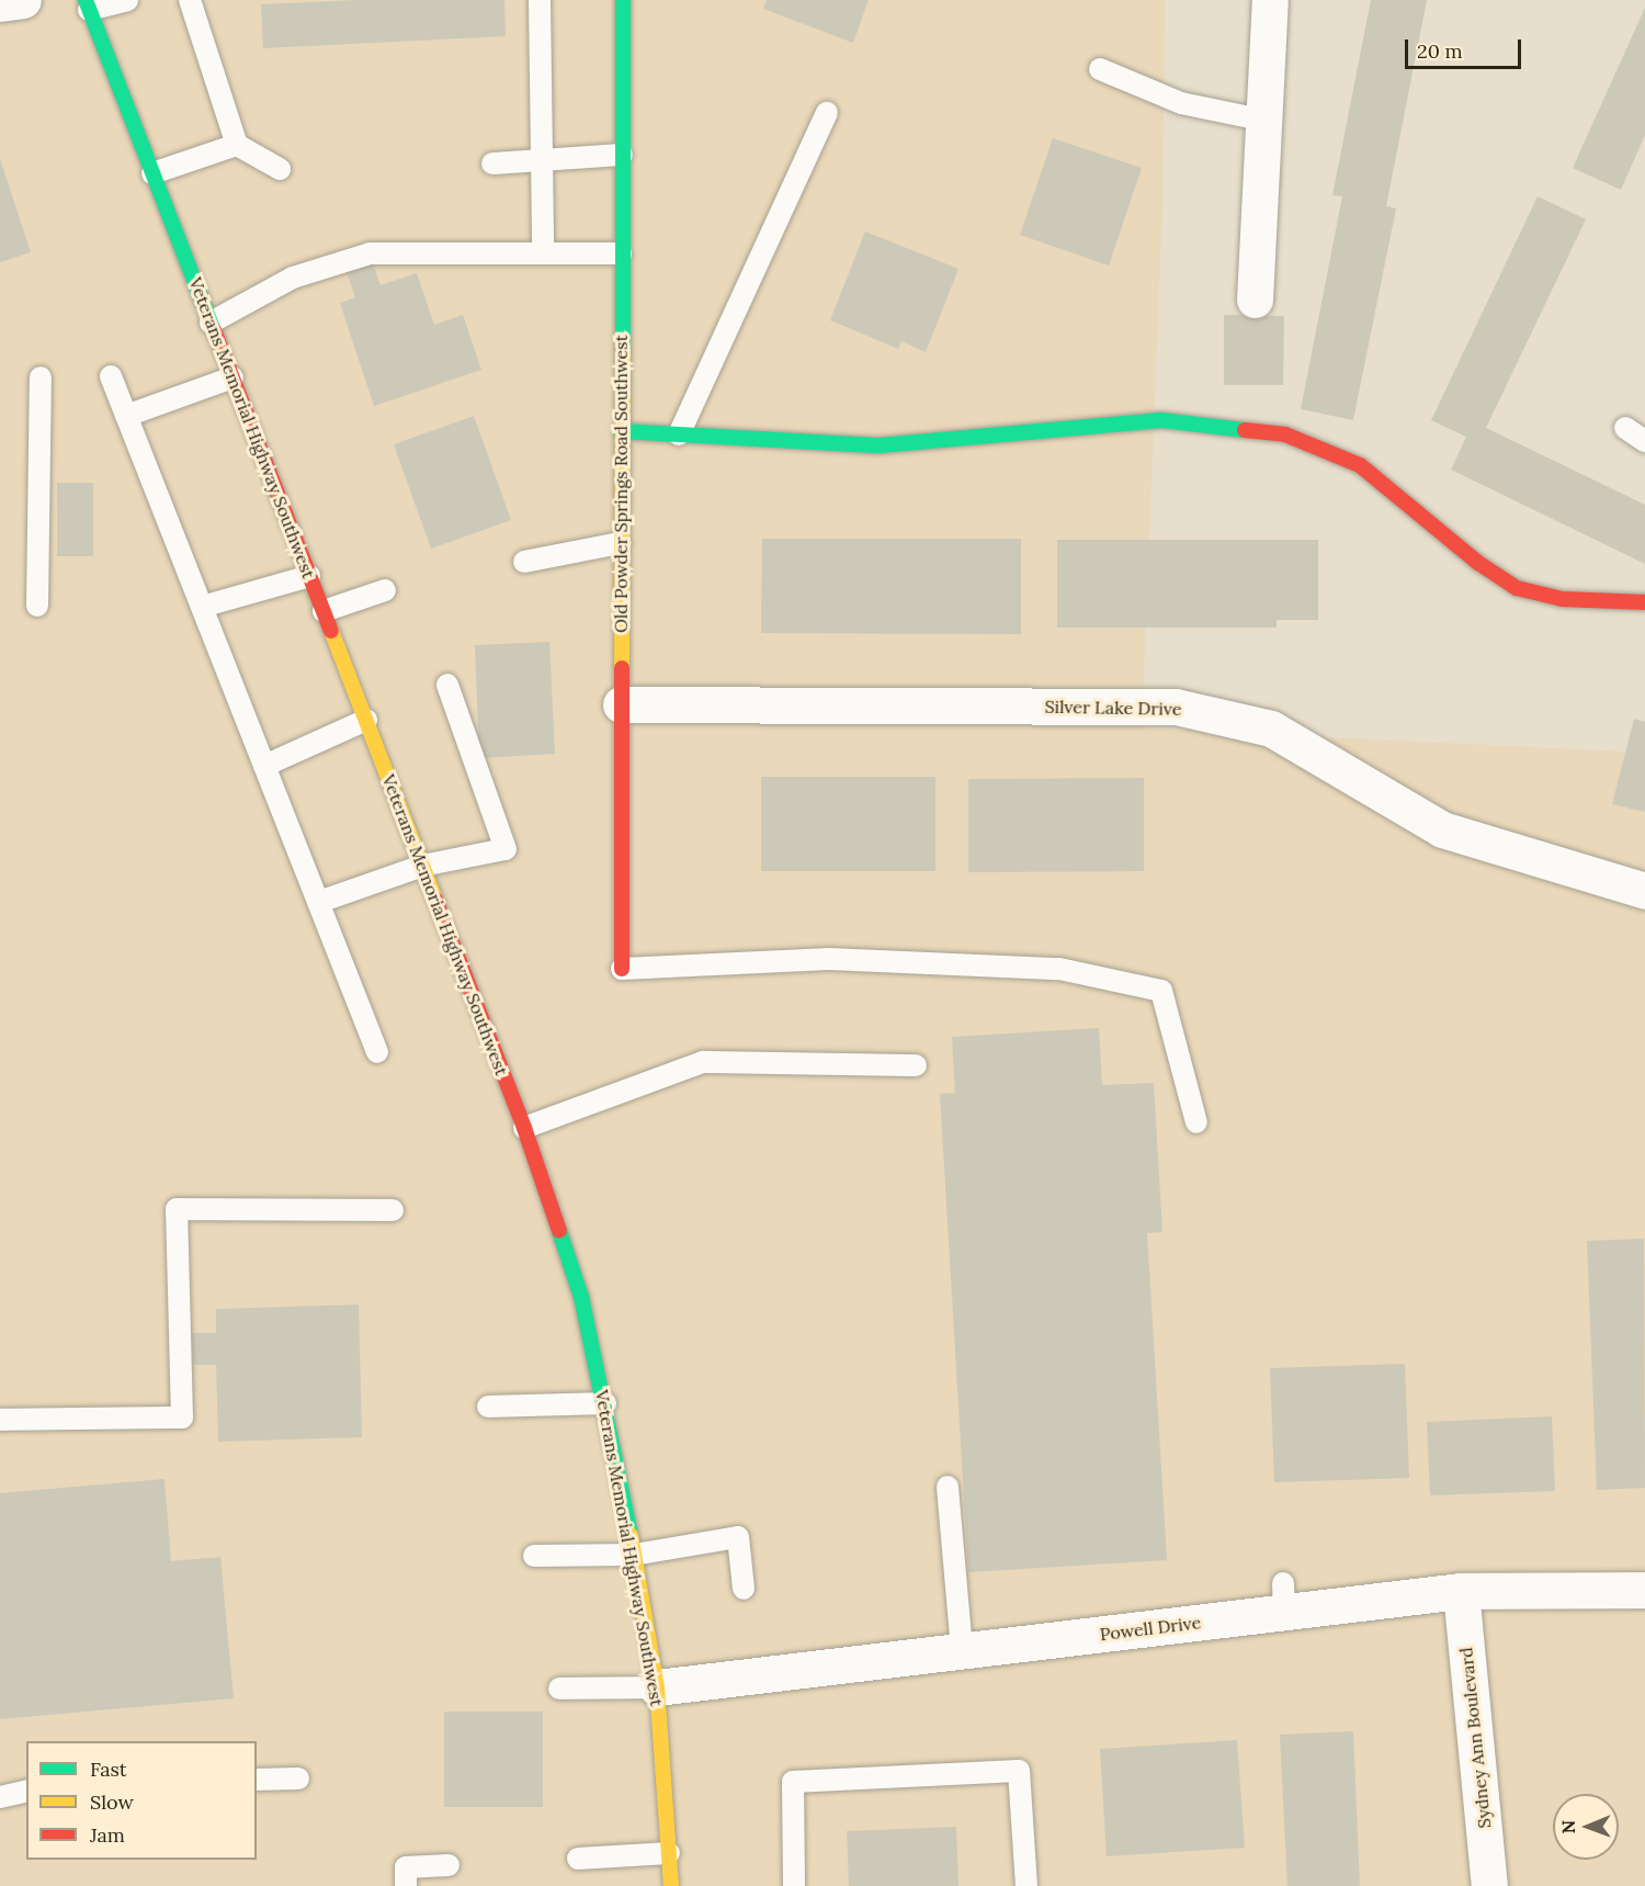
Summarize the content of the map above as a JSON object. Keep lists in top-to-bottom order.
{
  "streets": {
    "street": [
      "Veterans Memorial Highway Southwest",
      "Old Powder Springs Road Southwest",
      "Silver Lake Drive",
      "Powell Drive",
      "Sydney Ann Boulevard"
    ]
  },
  "crossings": [
    ["Veterans Memorial Highway Southwest", "Powell Drive"],
    ["Old Powder Springs Road Southwest", "Silver Lake Drive"],
    ["Powell Drive", "Sydney Ann Boulevard"]
  ],
  "legend": ["Fast", "Slow", "Jam"],
  "scale_bar": "20 m",
  "north": "left"
}
